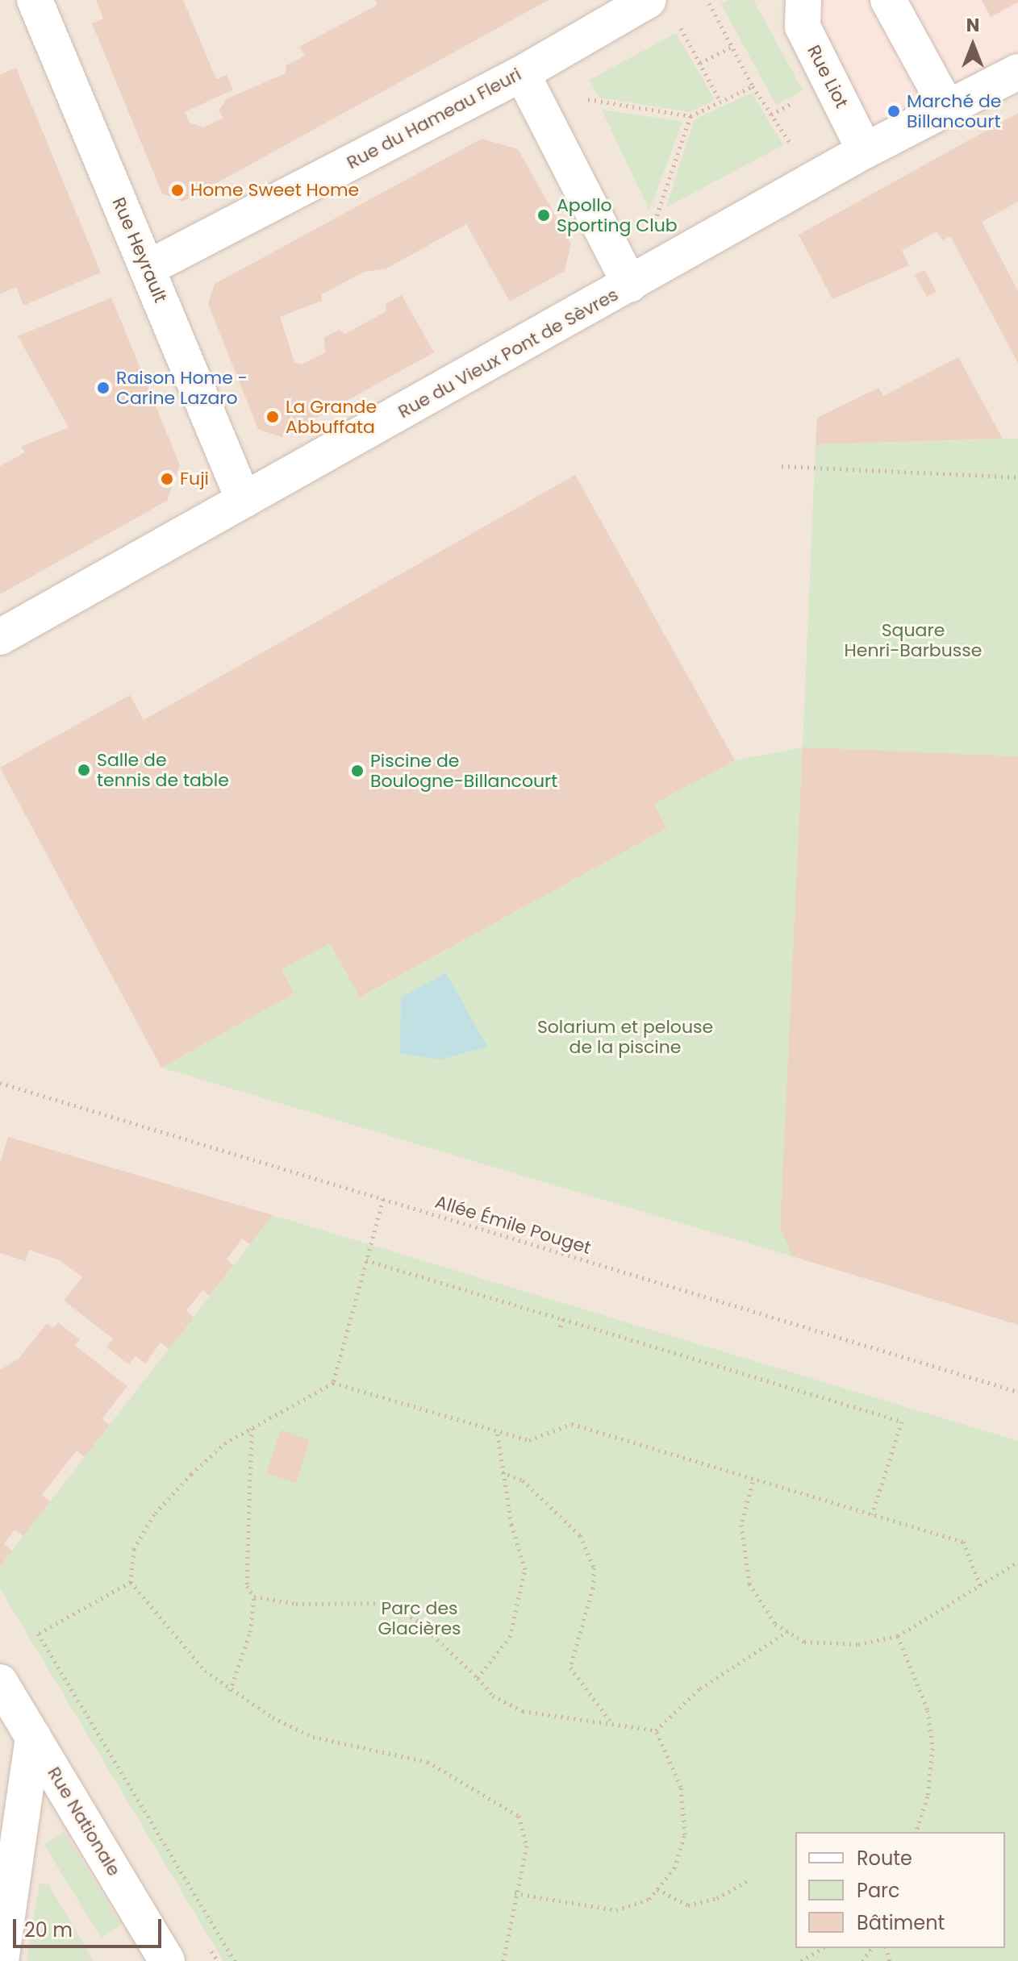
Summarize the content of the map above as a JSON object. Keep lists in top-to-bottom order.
{
  "streets": {
    "street": [
      "Rue Liot",
      "Rue du Hameau Fleuri",
      "Rue Heyrault",
      "Rue du Vieux Pont de Sèvres",
      "Rue Nationale"
    ],
    "path": ["Allée Émile Pouget"]
  },
  "crossings": [
    ["Rue Liot", "Rue du Vieux Pont de Sèvres"],
    ["Rue du Hameau Fleuri", "Rue Heyrault"],
    ["Rue Heyrault", "Rue du Vieux Pont de Sèvres"]
  ],
  "parks": ["Square Henri-Barbusse", "Solarium et pelouse de la piscine", "Parc des Glacières"],
  "places": [
    "Marché de Billancourt",
    "Home Sweet Home",
    "Apollo Sporting Club",
    "Raison Home - Carine Lazaro",
    "La Grande Abbuffata",
    "Fuji",
    "Salle de tennis de table",
    "Piscine de Boulogne-Billancourt"
  ],
  "legend": ["Route", "Parc", "Bâtiment"],
  "scale_bar": "20 m",
  "north": "top"
}
